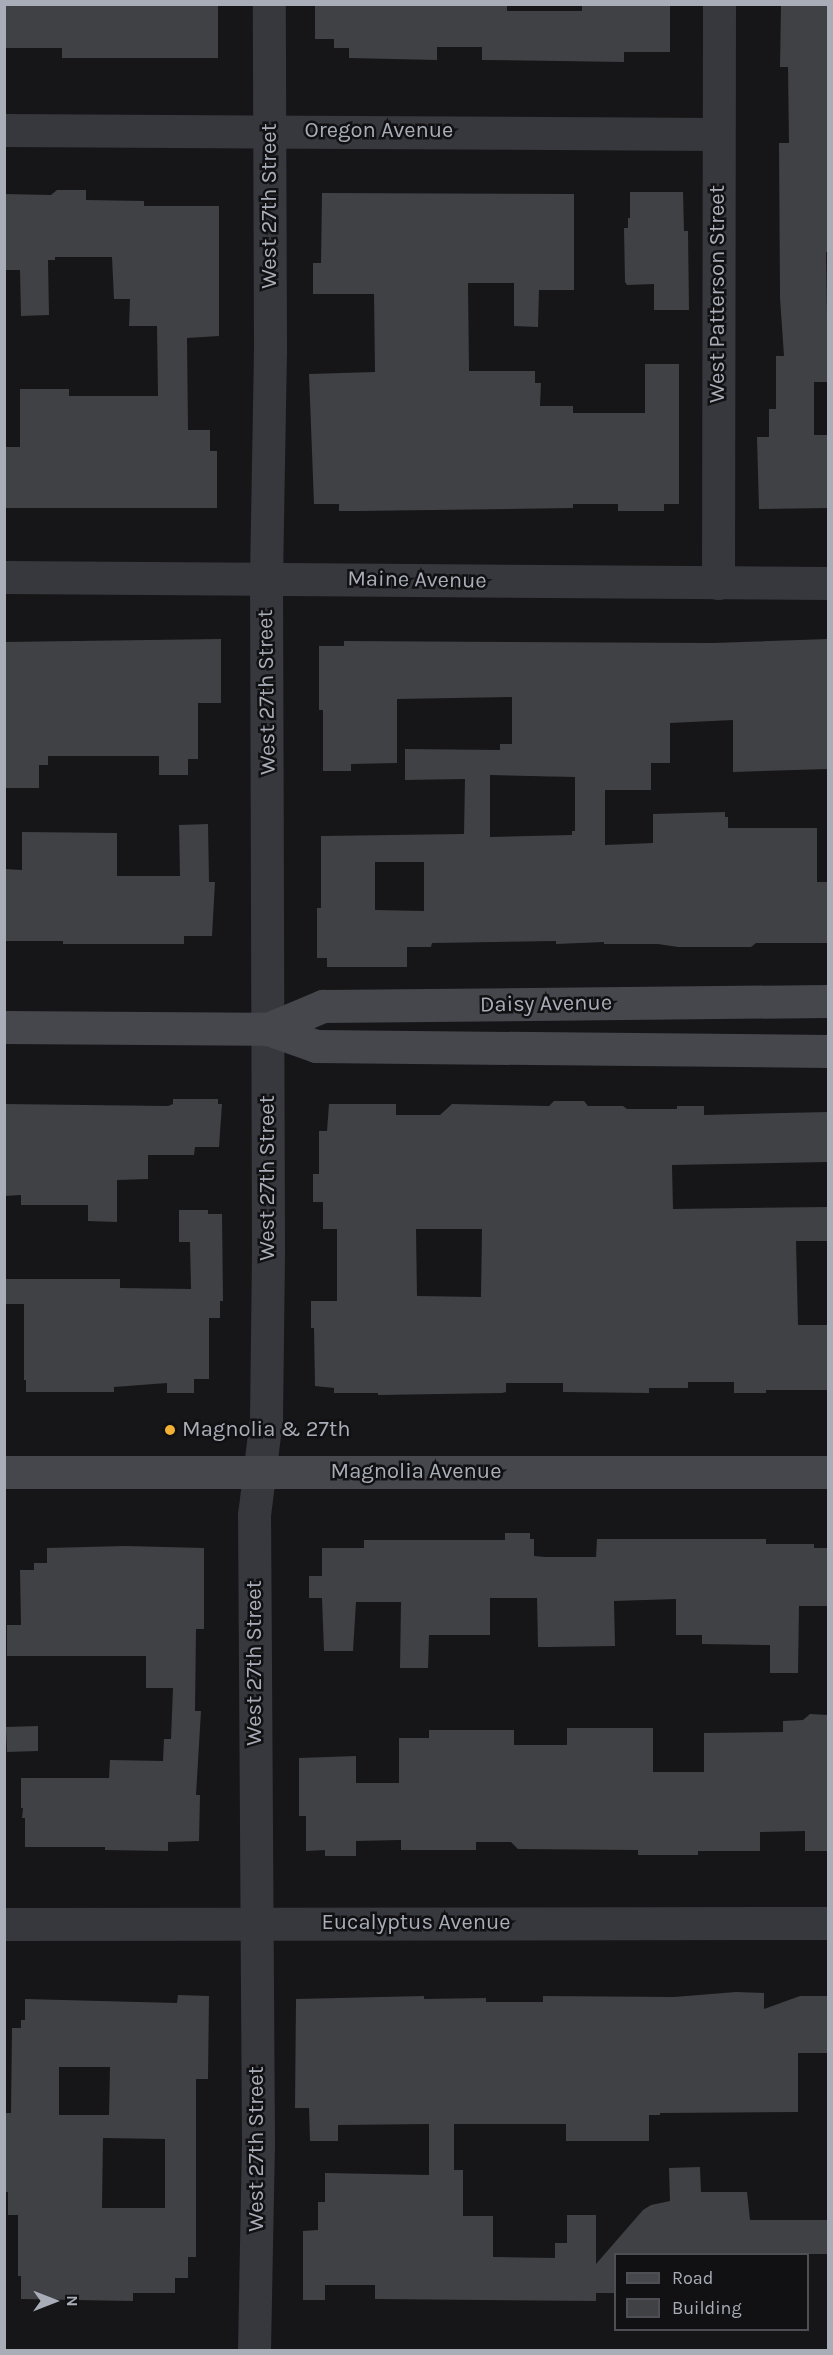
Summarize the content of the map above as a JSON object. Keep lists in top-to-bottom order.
{
  "streets": {
    "street": [
      "Oregon Avenue",
      "West 27th Street",
      "West Patterson Street",
      "Maine Avenue",
      "Daisy Avenue",
      "Magnolia Avenue",
      "Eucalyptus Avenue"
    ]
  },
  "crossings": [
    ["Oregon Avenue", "West 27th Street"],
    ["Oregon Avenue", "West Patterson Street"],
    ["West 27th Street", "Maine Avenue"],
    ["West 27th Street", "Daisy Avenue"],
    ["West 27th Street", "Magnolia Avenue"],
    ["West 27th Street", "Eucalyptus Avenue"],
    ["West Patterson Street", "Maine Avenue"]
  ],
  "places": ["Magnolia & 27th"],
  "legend": ["Road", "Building"],
  "north": "right"
}
